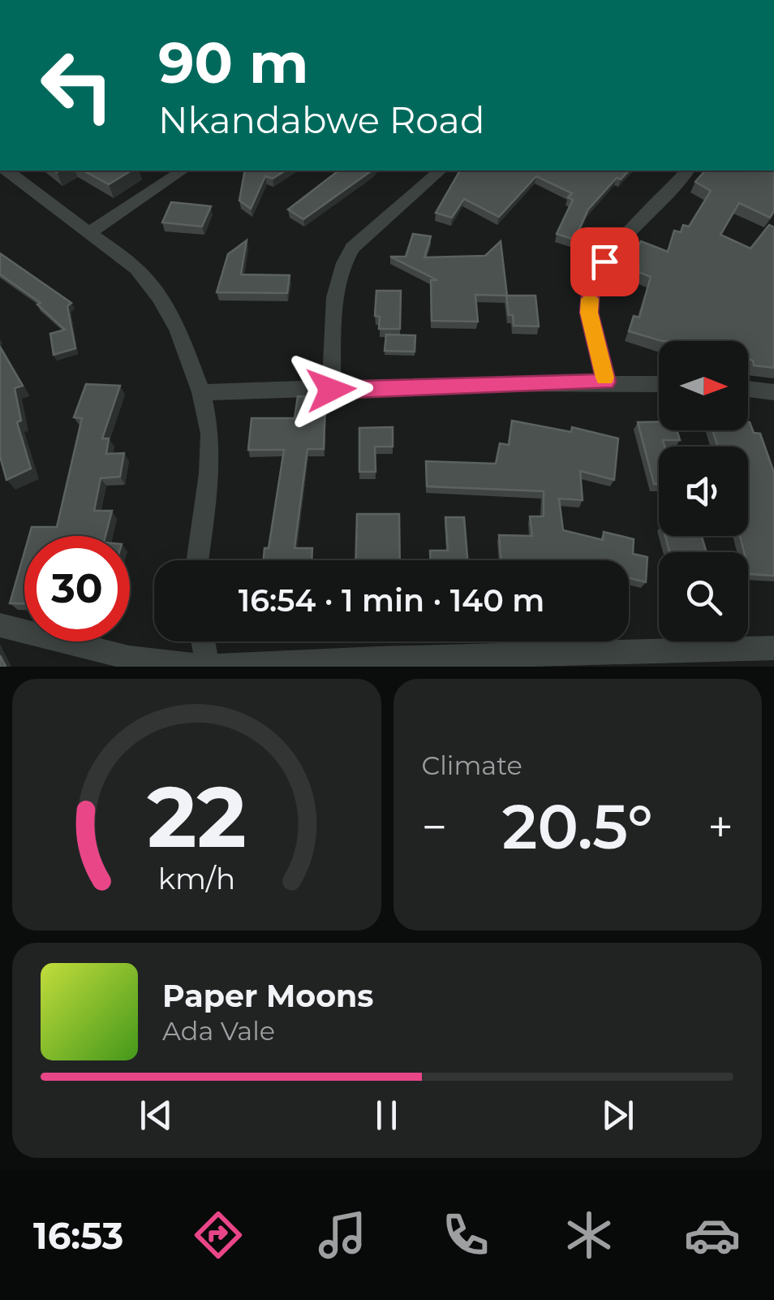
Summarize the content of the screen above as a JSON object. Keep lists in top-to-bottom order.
{
  "north": "right",
  "page": {
    "turn": ["90 m", "Nkandabwe Road"],
    "limit": "30",
    "trip": "16:54 · 1 min · 140 m",
    "tile": "Climate",
    "heat": ["−", "20.5°", "+"],
    "song": ["Paper Moons", "Ada Vale"],
    "tabs": "16:53",
    "gauge": ["22", "km/h"]
  }
}
